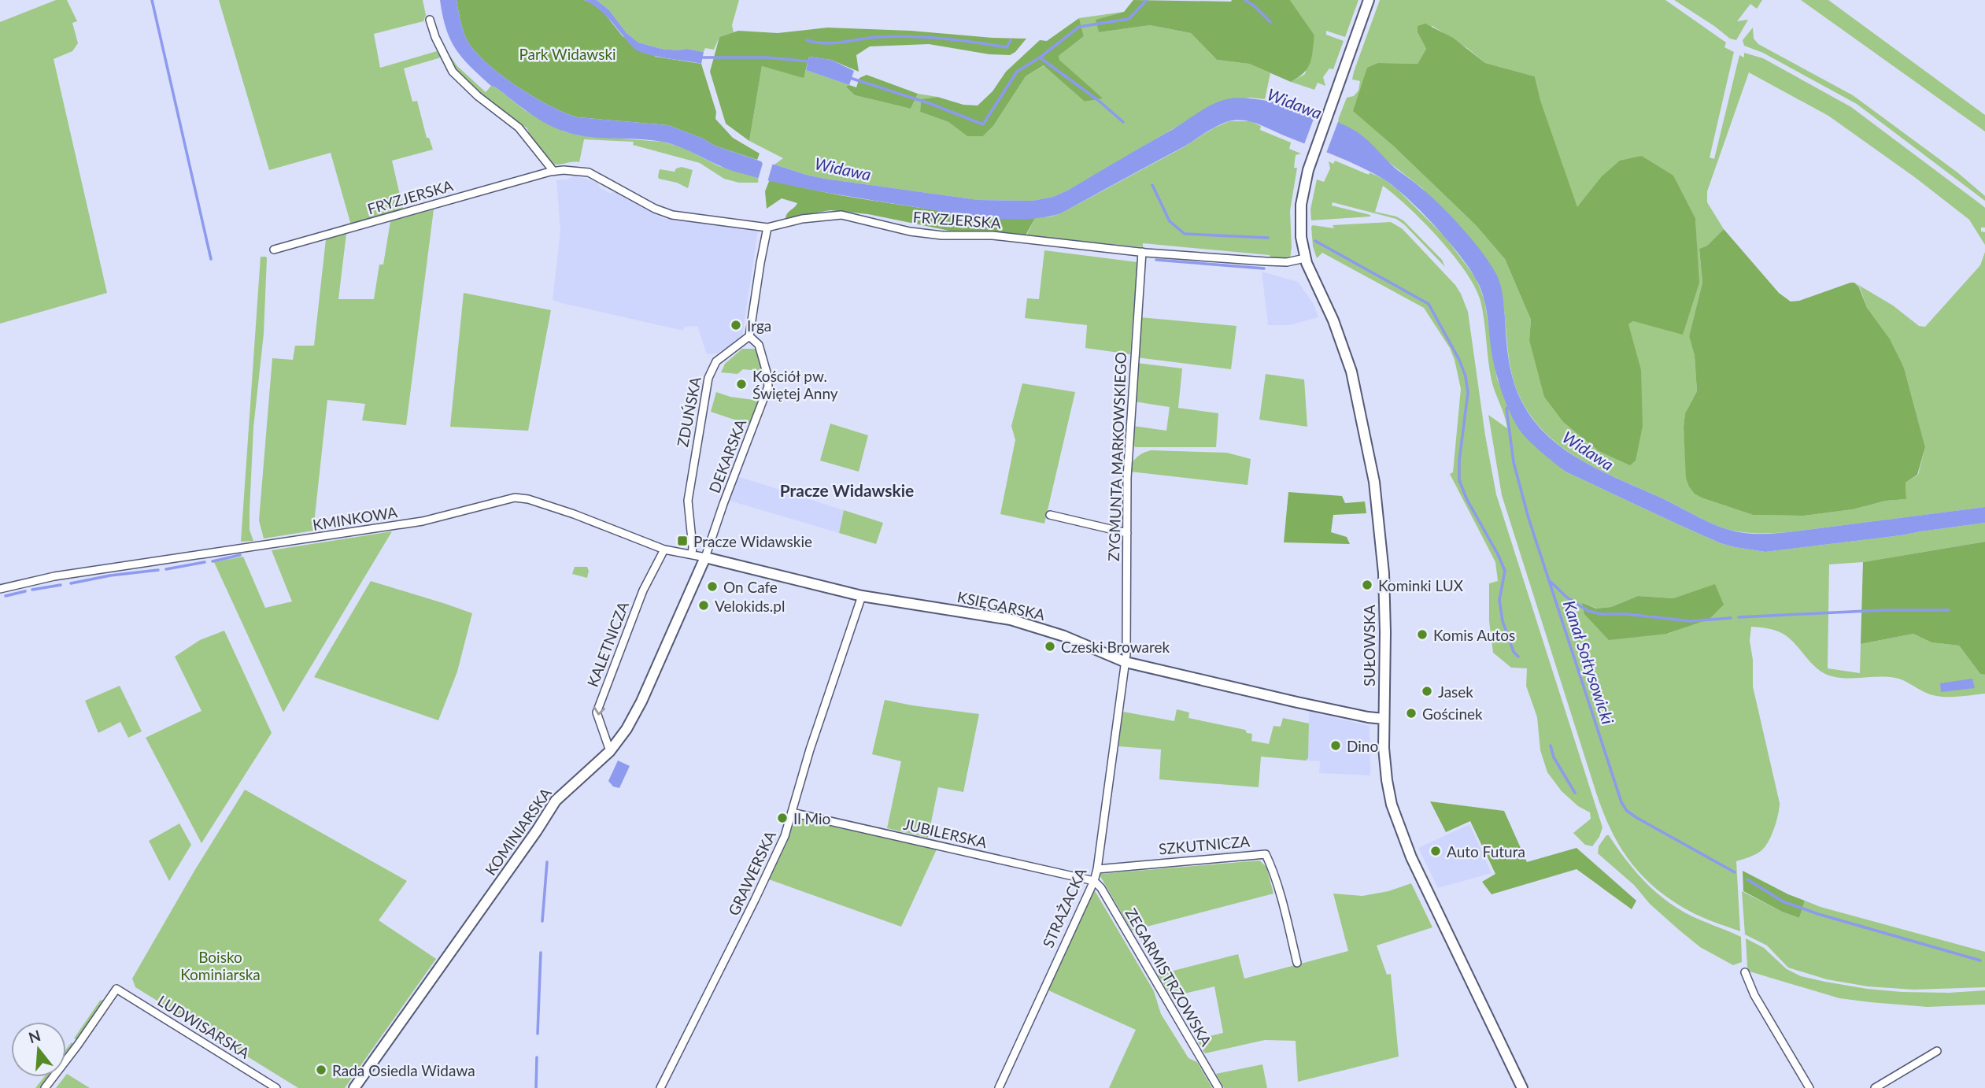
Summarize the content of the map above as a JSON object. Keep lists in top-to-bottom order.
{
  "streets": {
    "street": [
      "FRYZJERSKA",
      "ZDUŃSKA",
      "DEKARSKA",
      "ZYGMUNTA MARKOWSKIEGO",
      "KMINKOWA",
      "KSIĘGARSKA",
      "KALETNICZA",
      "SUŁOWSKA",
      "KOMINIARSKA",
      "JUBILERSKA",
      "SZKUTNICZA",
      "GRAWERSKA",
      "STRAŻACKA",
      "ZEGARMISTRZOWSKA",
      "LUDWISARSKA"
    ]
  },
  "crossings": [
    ["FRYZJERSKA", "ZYGMUNTA MARKOWSKIEGO"],
    ["FRYZJERSKA", "SUŁOWSKA"],
    ["ZDUŃSKA", "DEKARSKA"],
    ["ZDUŃSKA", "KMINKOWA"],
    ["DEKARSKA", "KMINKOWA"],
    ["DEKARSKA", "KSIĘGARSKA"],
    ["DEKARSKA", "KOMINIARSKA"],
    ["ZYGMUNTA MARKOWSKIEGO", "KSIĘGARSKA"],
    ["ZYGMUNTA MARKOWSKIEGO", "STRAŻACKA"],
    ["KMINKOWA", "KSIĘGARSKA"],
    ["KMINKOWA", "KALETNICZA"],
    ["KMINKOWA", "KOMINIARSKA"],
    ["KSIĘGARSKA", "SUŁOWSKA"],
    ["KSIĘGARSKA", "KOMINIARSKA"],
    ["KSIĘGARSKA", "GRAWERSKA"],
    ["KSIĘGARSKA", "STRAŻACKA"],
    ["KALETNICZA", "KOMINIARSKA"],
    ["JUBILERSKA", "GRAWERSKA"],
    ["JUBILERSKA", "STRAŻACKA"],
    ["JUBILERSKA", "ZEGARMISTRZOWSKA"],
    ["SZKUTNICZA", "STRAŻACKA"],
    ["STRAŻACKA", "ZEGARMISTRZOWSKA"]
  ],
  "one_way": ["KALETNICZA"],
  "districts": ["Pracze Widawskie"],
  "water": ["Widawa", "Kanał Sołtysowicki"],
  "parks": ["Park Widawski", "Boisko Kominiarska"],
  "places": {
    "other": [
      "Irga",
      "Kościół pw. Świętej Anny",
      "Kominki LUX",
      "On Cafe",
      "Velokids.pl",
      "Komis Autos",
      "Czeski Browarek",
      "Jasek",
      "Gościnek",
      "Dino",
      "Il Mio",
      "Auto Futura",
      "Rada Osiedla Widawa"
    ],
    "transit": ["Pracze Widawskie"]
  },
  "north": "top"
}
